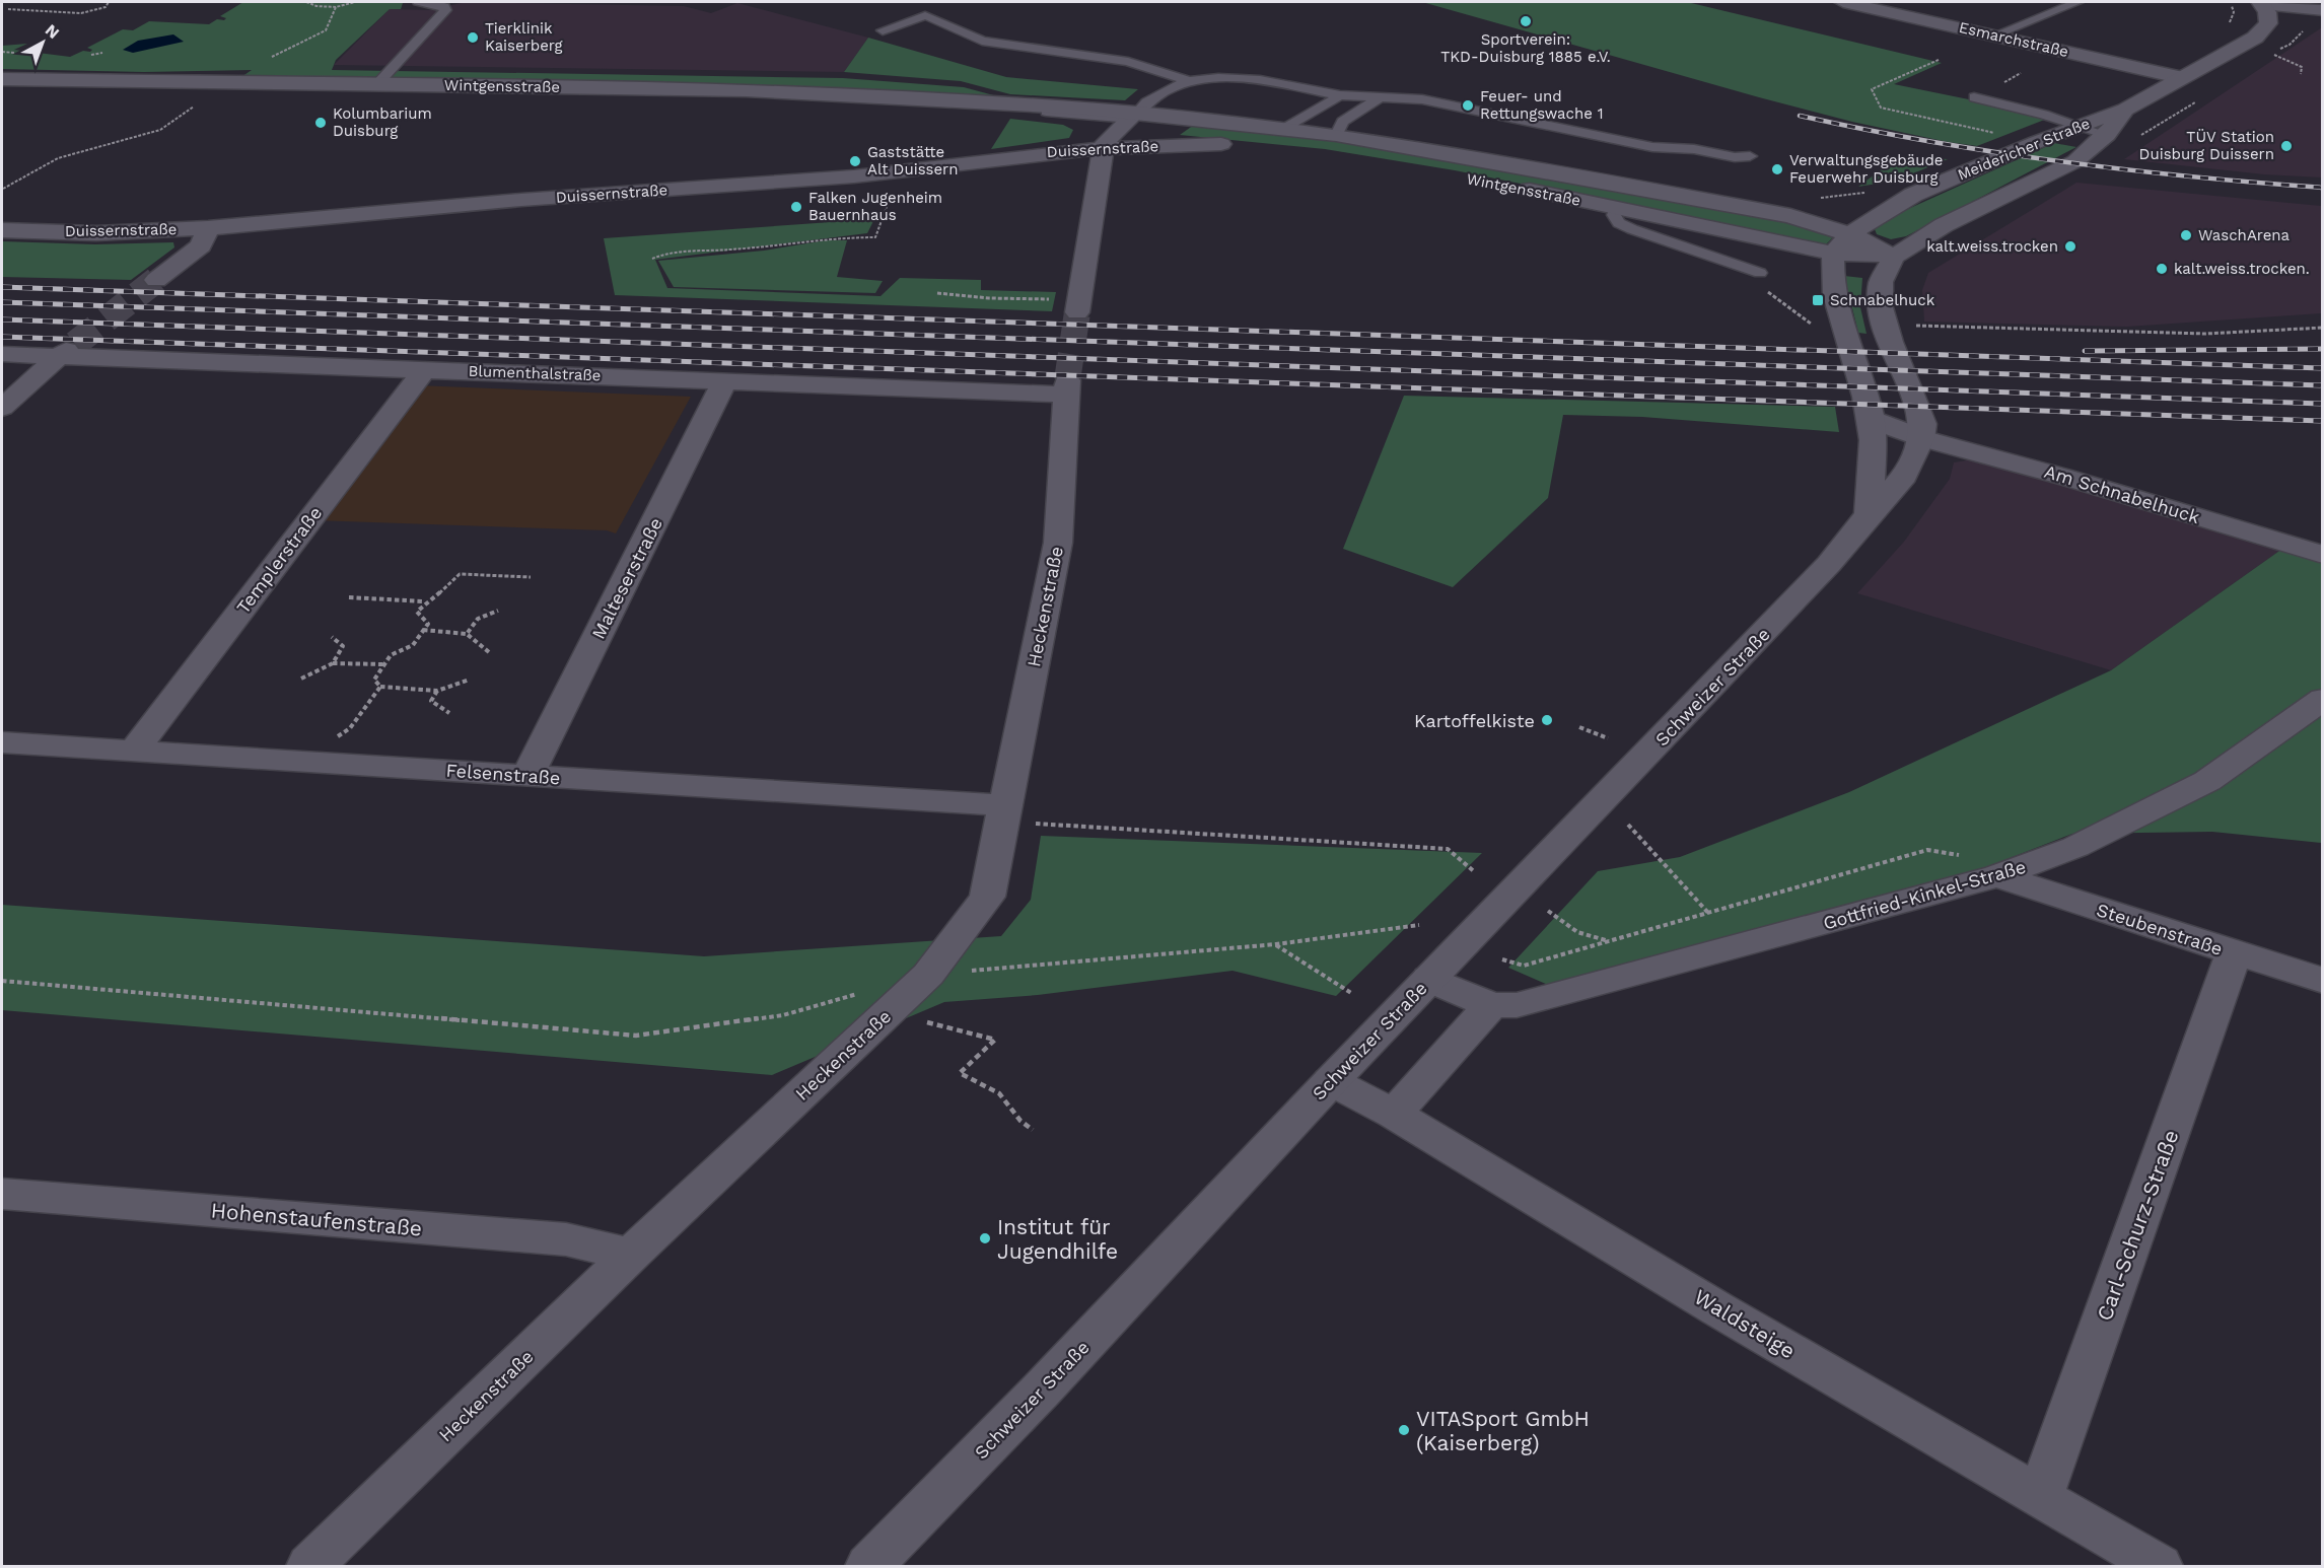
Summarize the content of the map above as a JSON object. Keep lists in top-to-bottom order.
{
  "streets": {
    "street": [
      "Esmarchstraße",
      "Wintgensstraße",
      "Duissernstraße",
      "Meidericher Straße",
      "Blumenthalstraße",
      "Am Schnabelhuck",
      "Templerstraße",
      "Malteserstraße",
      "Heckenstraße",
      "Schweizer Straße",
      "Felsenstraße",
      "Gottfried-Kinkel-Straße",
      "Steubenstraße",
      "Hohenstaufenstraße",
      "Carl-Schurz-Straße",
      "Waldsteige"
    ]
  },
  "crossings": [
    ["Esmarchstraße", "Meidericher Straße"],
    ["Wintgensstraße", "Duissernstraße"],
    ["Wintgensstraße", "Meidericher Straße"],
    ["Blumenthalstraße", "Templerstraße"],
    ["Blumenthalstraße", "Malteserstraße"],
    ["Blumenthalstraße", "Heckenstraße"],
    ["Am Schnabelhuck", "Schweizer Straße"],
    ["Templerstraße", "Felsenstraße"],
    ["Malteserstraße", "Felsenstraße"],
    ["Heckenstraße", "Felsenstraße"],
    ["Heckenstraße", "Hohenstaufenstraße"],
    ["Schweizer Straße", "Gottfried-Kinkel-Straße"],
    ["Schweizer Straße", "Waldsteige"],
    ["Gottfried-Kinkel-Straße", "Steubenstraße"],
    ["Steubenstraße", "Carl-Schurz-Straße"],
    ["Carl-Schurz-Straße", "Waldsteige"]
  ],
  "places": {
    "other": [
      "Sportverein: TKD-Duisburg 1885 e.V.",
      "Tierklinik Kaiserberg",
      "Feuer- und Rettungswache 1",
      "Kolumbarium Duisburg",
      "TÜV Station Duisburg Duissern",
      "Gaststätte Alt Duissern",
      "Verwaltungsgebäude Feuerwehr Duisburg",
      "Falken Jugenheim Bauernhaus",
      "WaschArena",
      "kalt.weiss.trocken",
      "kalt.weiss.trocken.",
      "Kartoffelkiste",
      "Institut für Jugendhilfe",
      "VITASport GmbH (Kaiserberg)"
    ],
    "transit": ["Schnabelhuck"]
  },
  "north": "top right"
}
